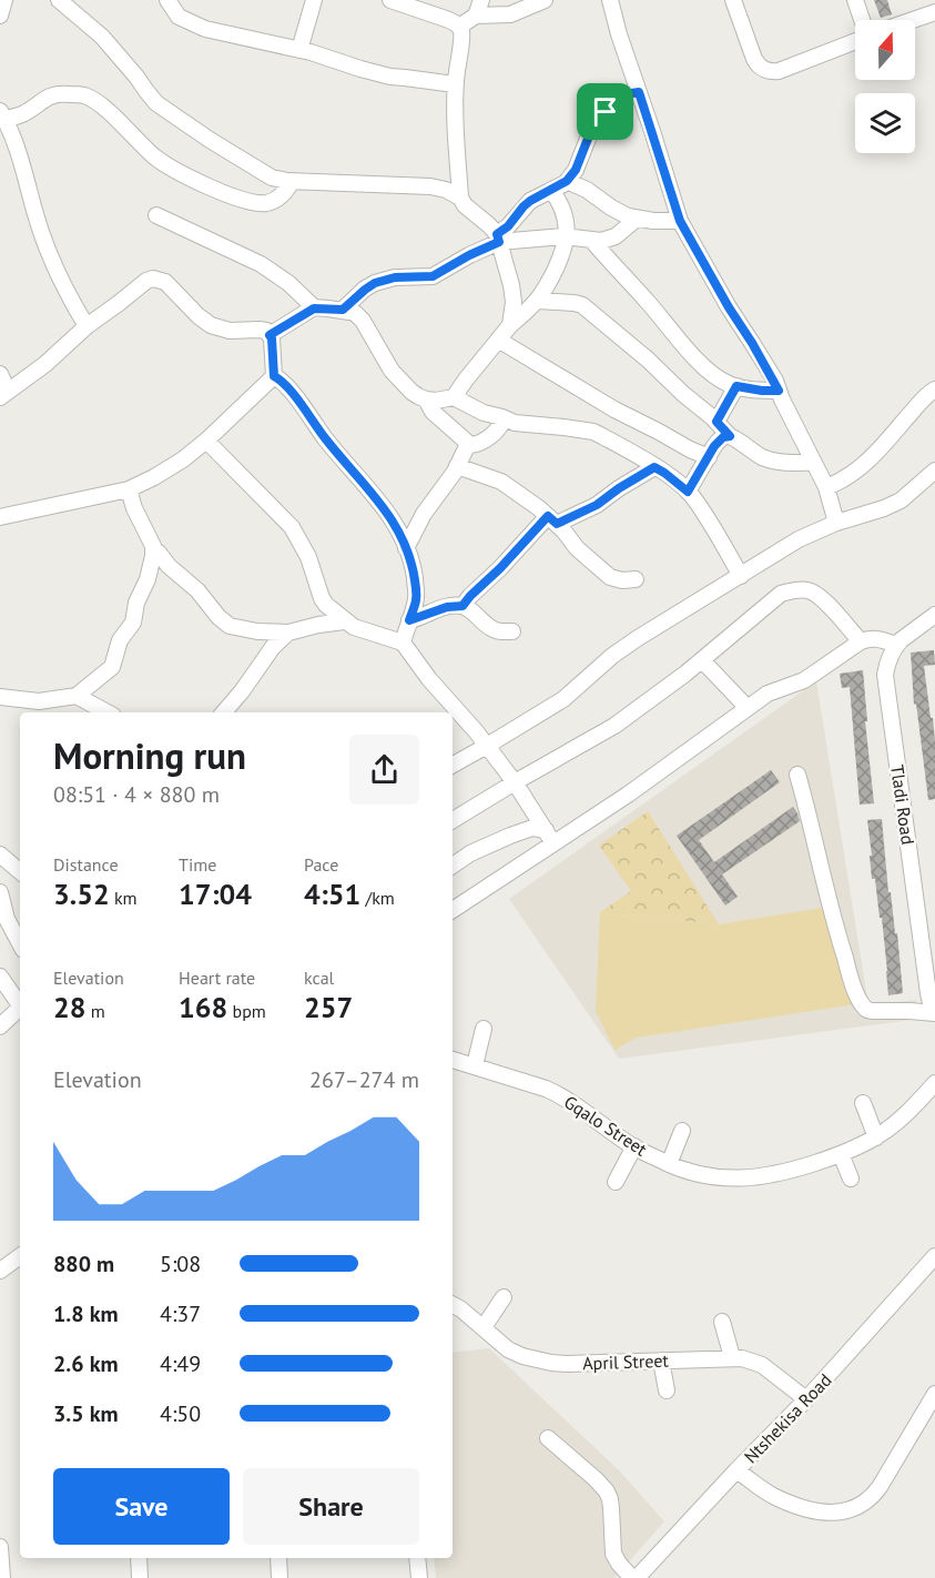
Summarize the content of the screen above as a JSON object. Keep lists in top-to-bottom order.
{
  "streets": {
    "street": [
      "Tladi Road",
      "Gqalo Street",
      "April Street",
      "Ntshekisa Road"
    ]
  },
  "crossings": [
    ["April Street", "Ntshekisa Road"]
  ],
  "north": "top",
  "page": {
    "heading": ["Morning run", "08:51 · 4 × 880 m"],
    "stats": [
      ["Distance", "3.52 km"],
      ["Time", "17:04"],
      ["Pace", "4:51 /km"],
      ["Elevation", "28 m"],
      ["Heart rate", "168 bpm"],
      ["kcal", "257"]
    ],
    "chart": ["Elevation", "267–274 m"],
    "list": [
      {
        "name": "880 m",
        "note": "5:08"
      },
      {
        "name": "1.8 km",
        "note": "4:37"
      },
      {
        "name": "2.6 km",
        "note": "4:49"
      },
      {
        "name": "3.5 km",
        "note": "4:50"
      }
    ],
    "buttons": ["Save", "Share"]
  }
}
